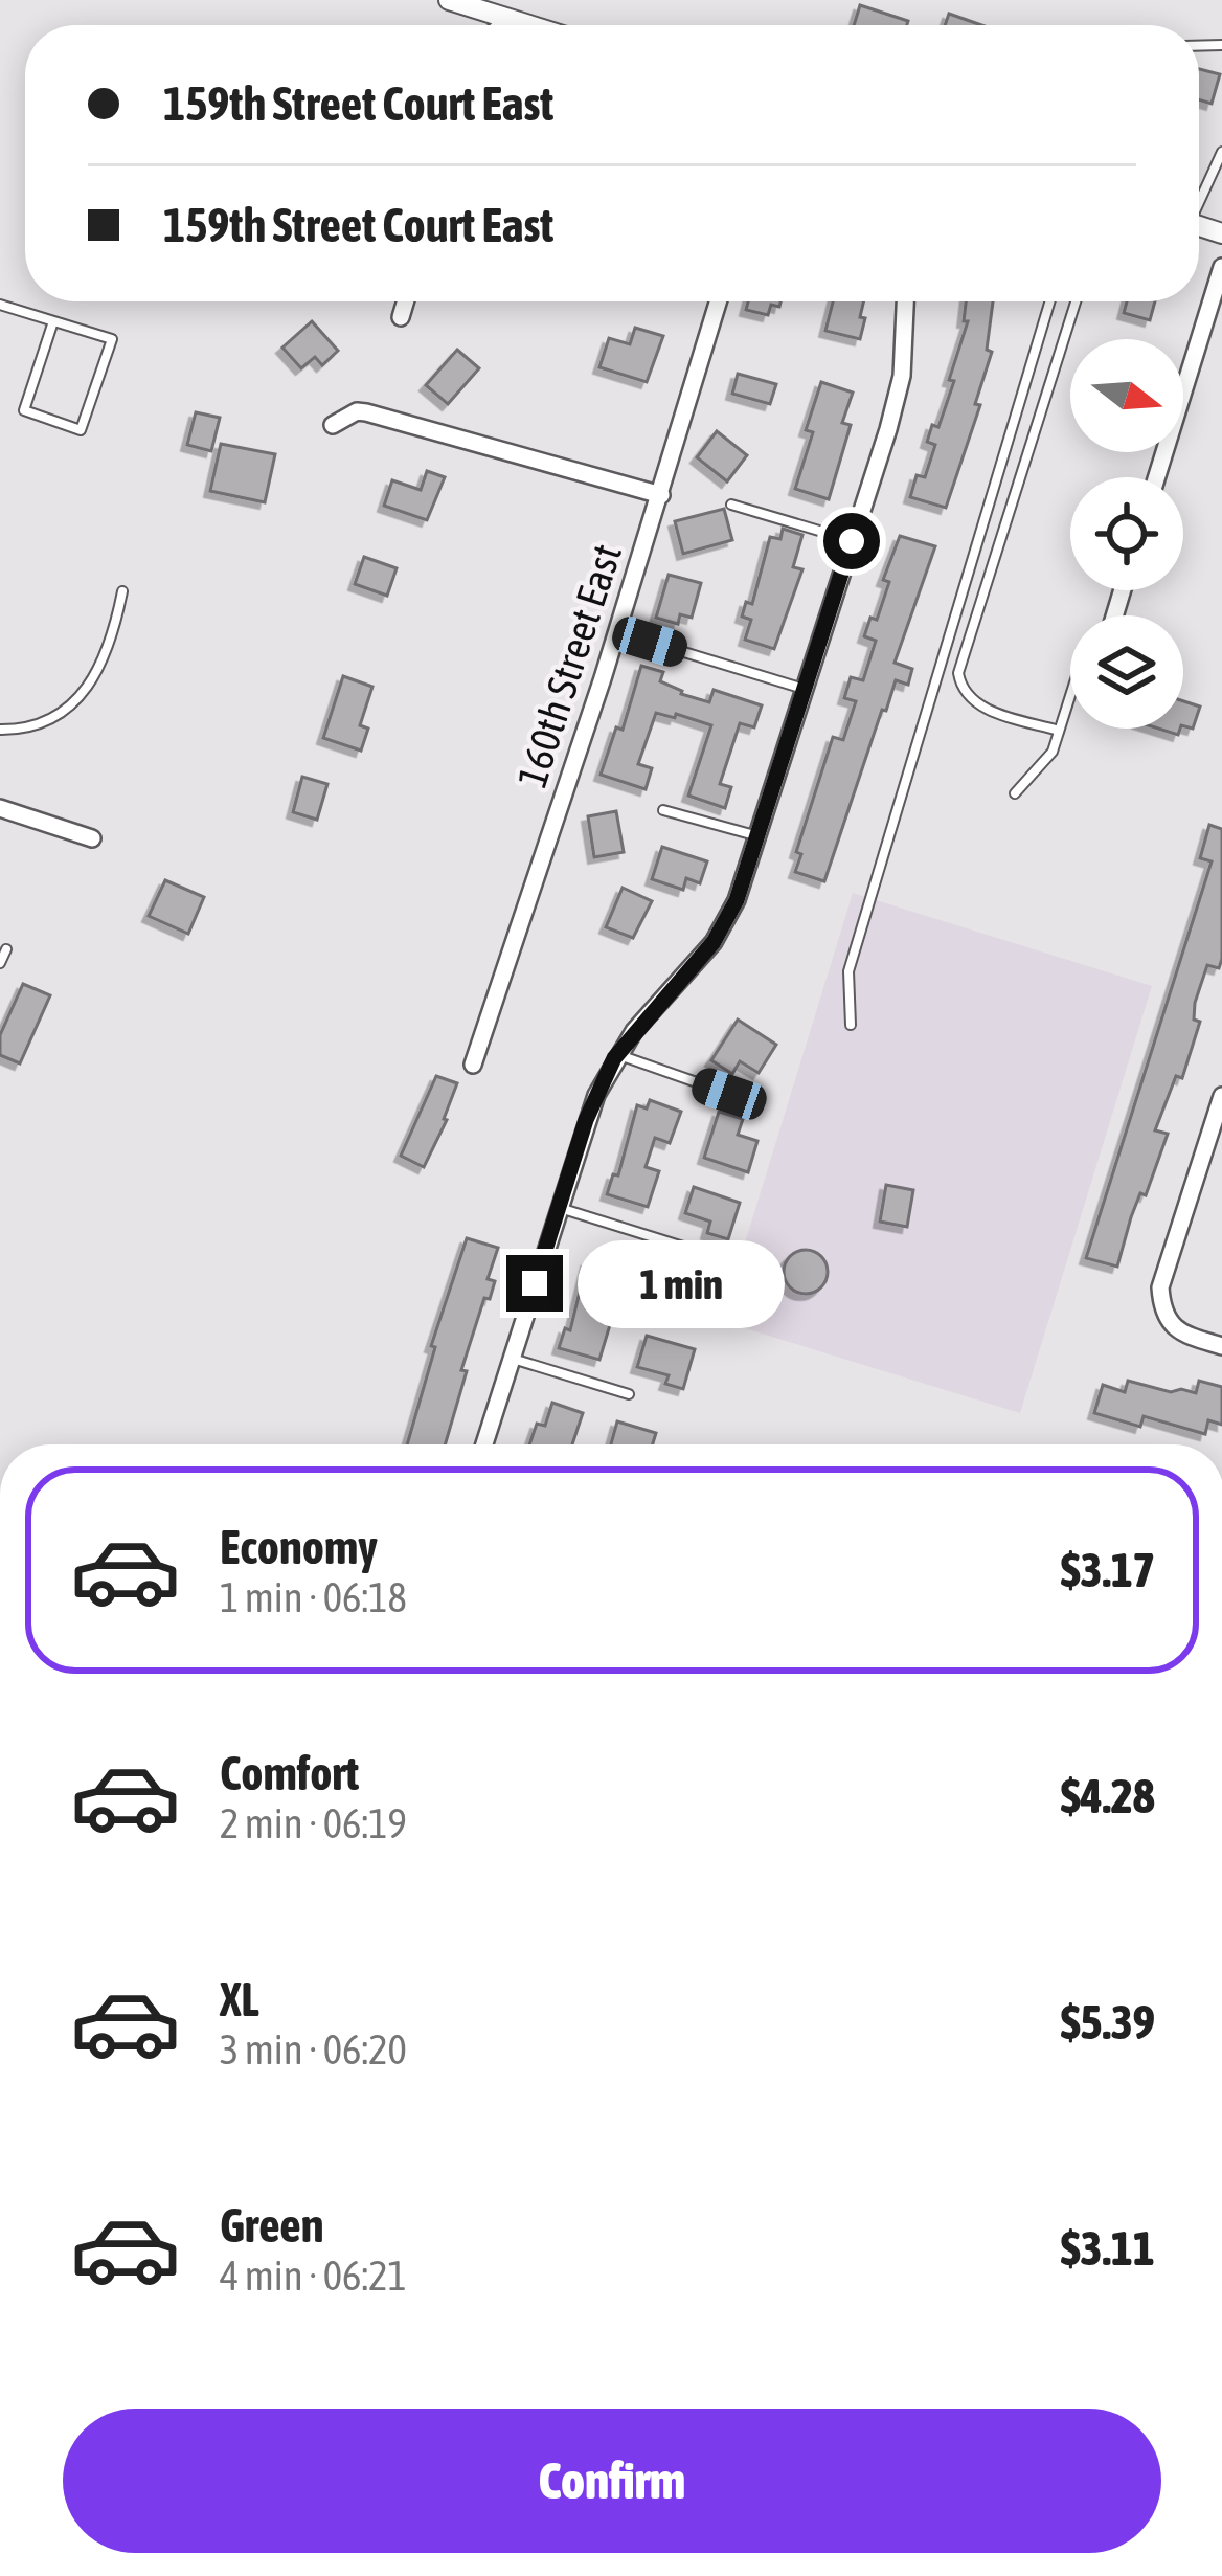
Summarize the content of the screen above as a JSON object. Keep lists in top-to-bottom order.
{
  "streets": {
    "street": ["160th Street East"]
  },
  "north": "right",
  "page": {
    "banner": ["159th Street Court East", "159th Street Court East"],
    "bubble": "1 min",
    "list": [
      {
        "name": "Economy",
        "note": "1 min · 06:18",
        "value": "$3.17"
      },
      {
        "name": "Comfort",
        "note": "2 min · 06:19",
        "value": "$4.28"
      },
      {
        "name": "XL",
        "note": "3 min · 06:20",
        "value": "$5.39"
      },
      {
        "name": "Green",
        "note": "4 min · 06:21",
        "value": "$3.11"
      }
    ],
    "buttons": "Confirm"
  }
}
